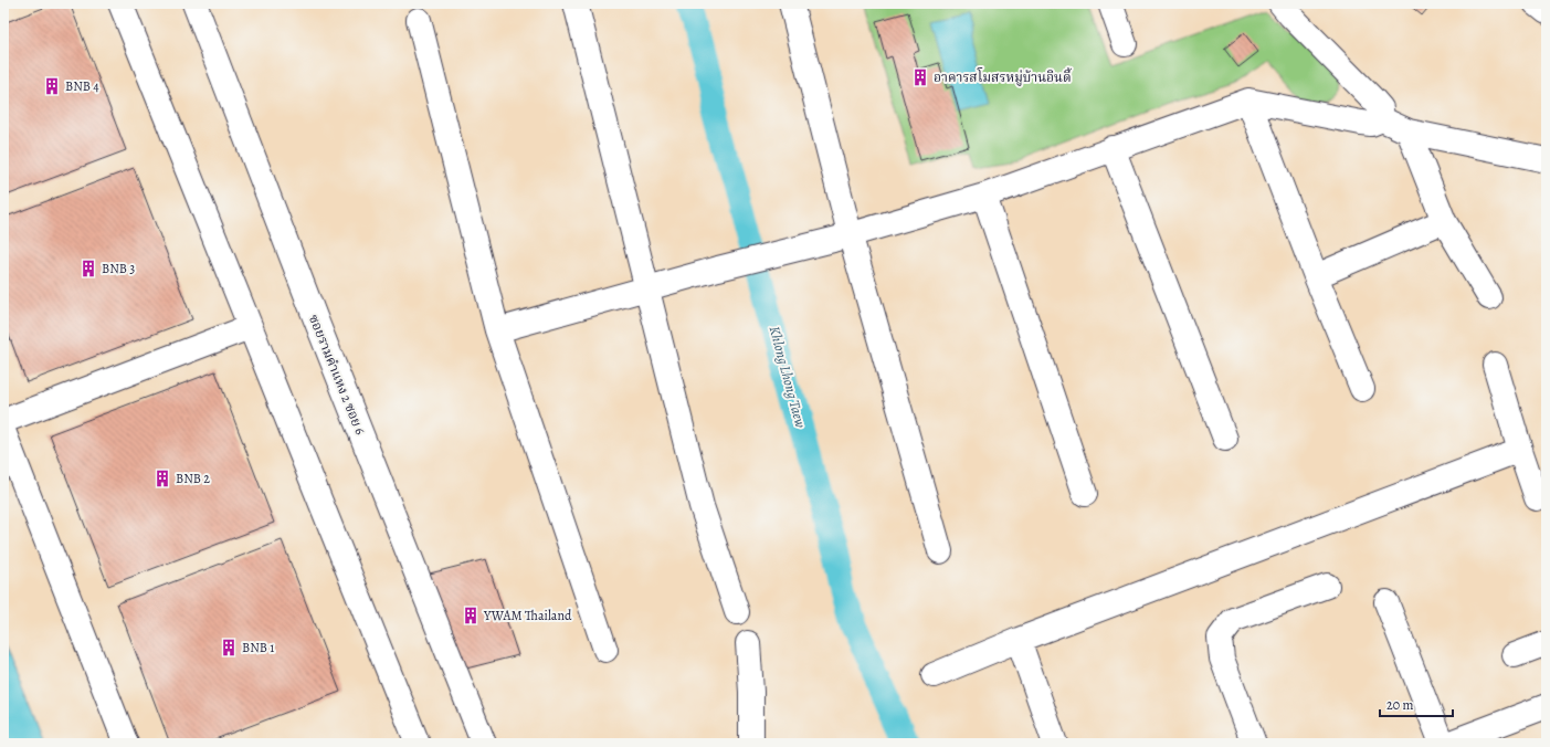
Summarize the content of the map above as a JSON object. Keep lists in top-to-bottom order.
{
  "streets": {
    "street": ["ซอยรามคำแหง 2 ซอย 6"]
  },
  "water": ["Khlong Lhong Taew"],
  "places": {
    "building": [
      "อาคารสโมสรหมู่บ้านอินดี้",
      "BNB 4",
      "BNB 3",
      "BNB 2",
      "YWAM Thailand",
      "BNB 1"
    ]
  },
  "scale_bar": "20 m"
}
